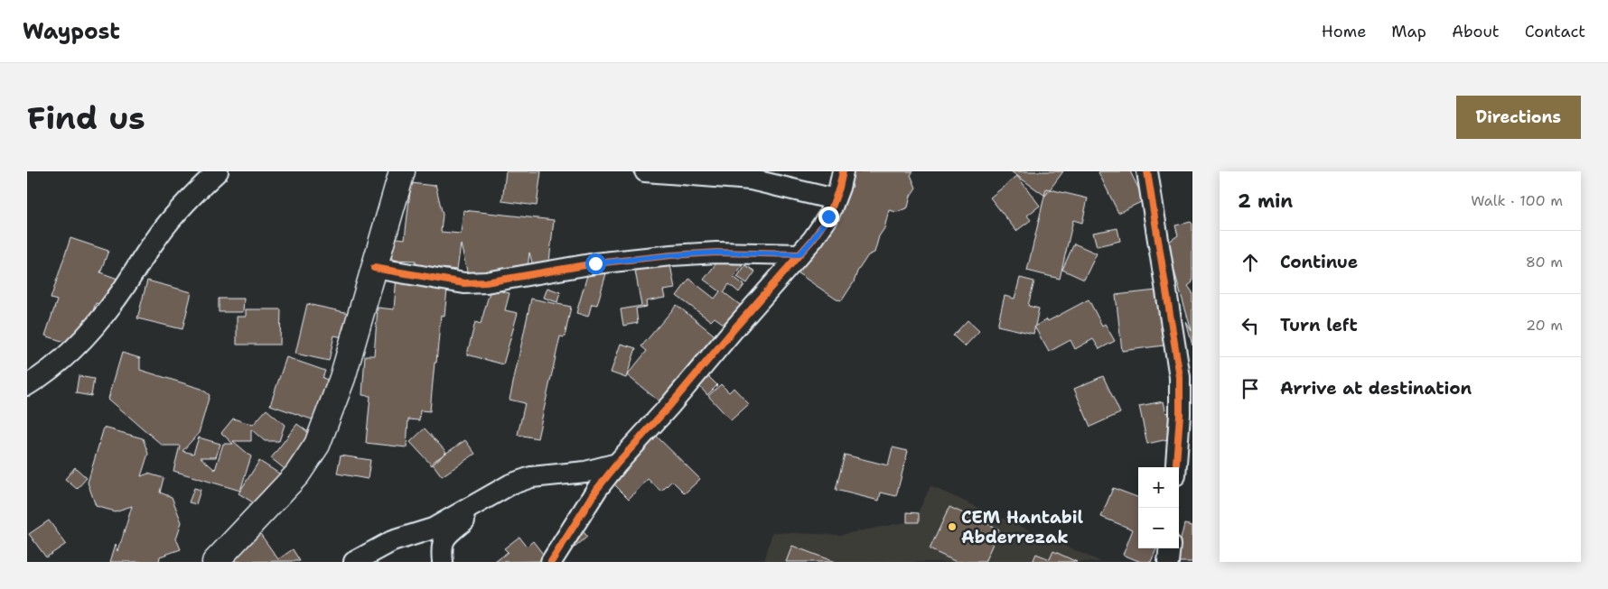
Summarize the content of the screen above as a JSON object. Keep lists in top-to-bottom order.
{
  "places": ["CEM Hantabil Abderrezak"],
  "page": {
    "header": "Waypost",
    "nav": [
      "Home",
      "Map",
      "About",
      "Contact"
    ],
    "buttons": "Directions",
    "title": "Find us",
    "heading": ["2 min", "Walk · 100 m"],
    "list": [
      ["Continue", "80 m"],
      ["Turn left", "20 m"],
      "Arrive at destination"
    ],
    "map_buttons": ["+", "−"]
  }
}
